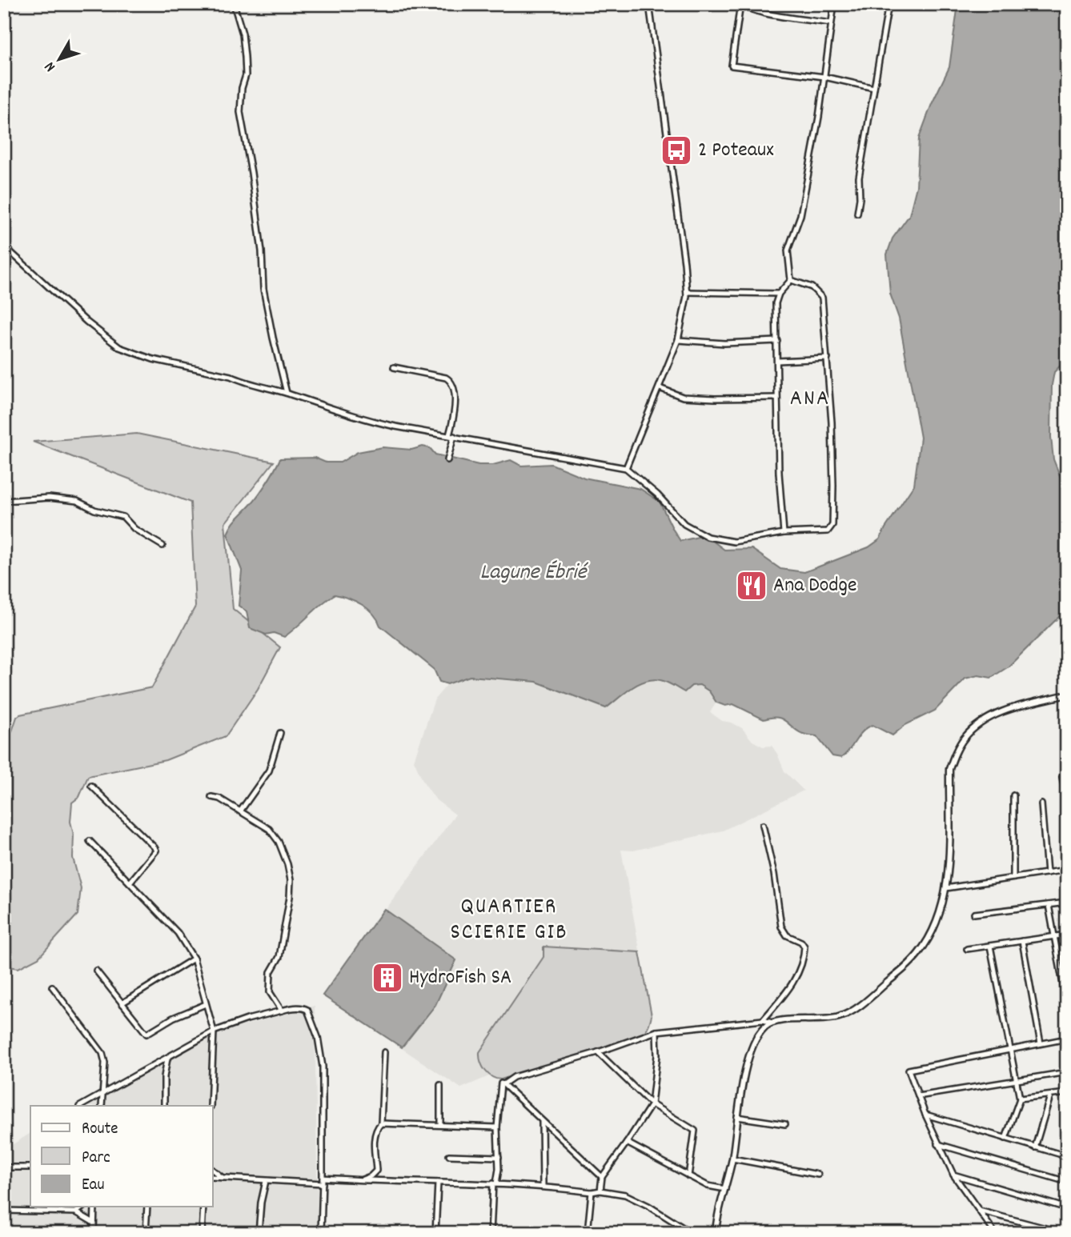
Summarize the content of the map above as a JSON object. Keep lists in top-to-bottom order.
{
  "districts": ["ANA", "QUARTIER SCIERIE GIB"],
  "water": ["Lagune Ébrié"],
  "places": {
    "bus stop": ["2 Poteaux"],
    "restaurant": ["Ana Dodge"],
    "building": ["HydroFish SA"]
  },
  "legend": ["Route", "Parc", "Eau"],
  "north": "bottom left"
}
